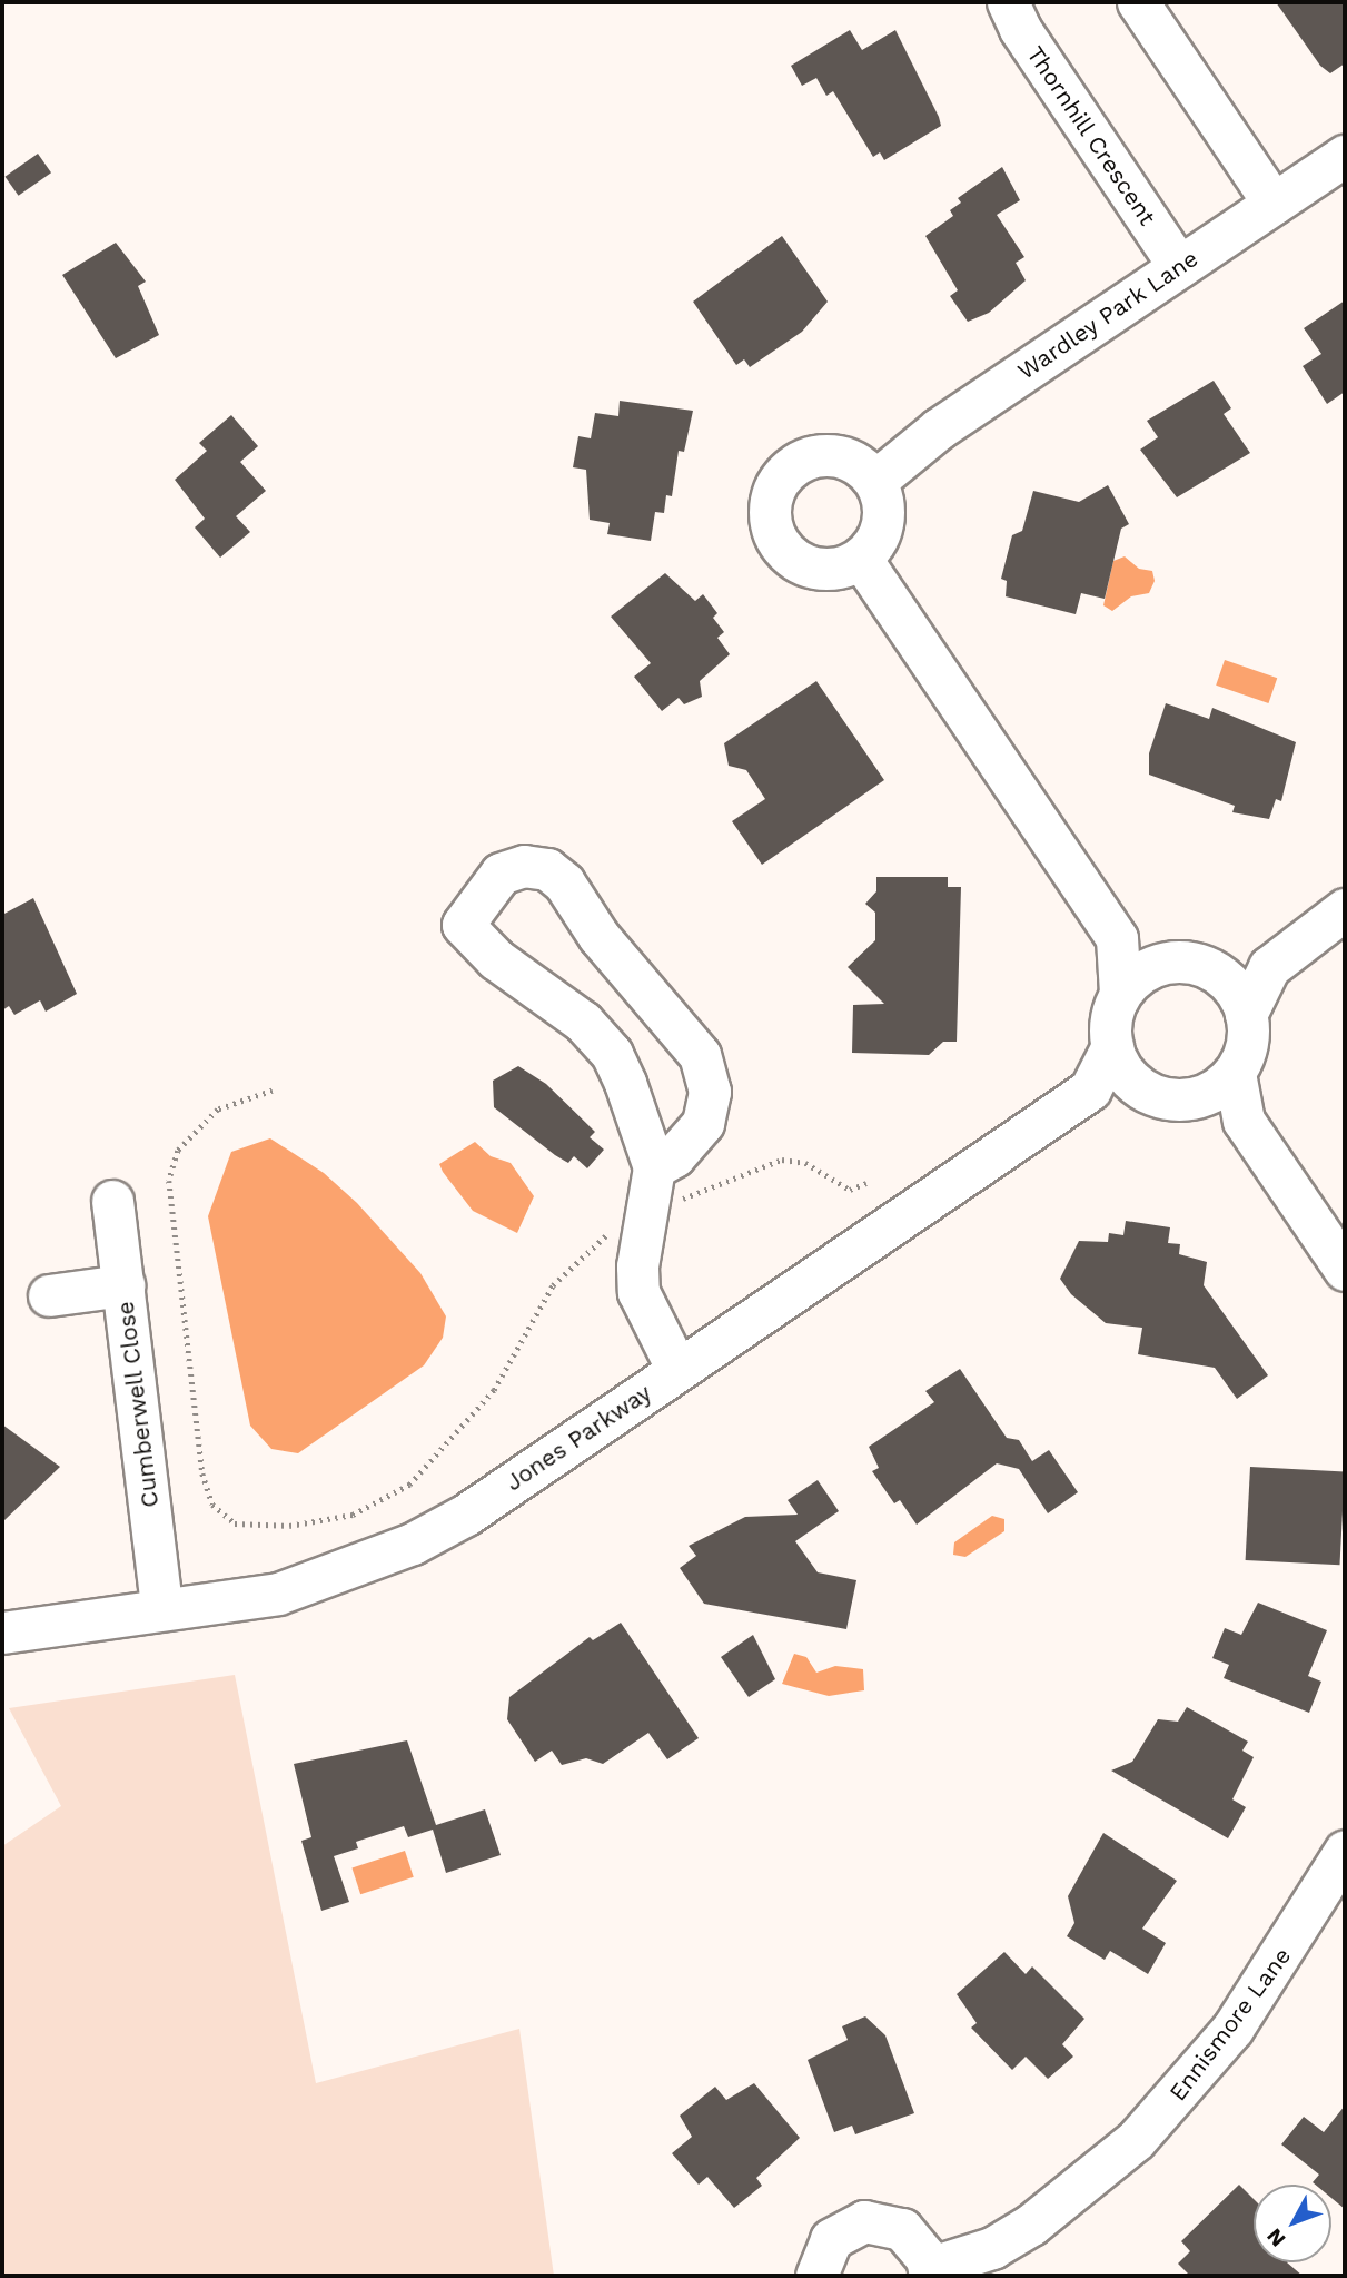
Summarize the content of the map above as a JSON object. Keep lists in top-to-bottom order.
{
  "streets": {
    "street": [
      "Thornhill Crescent",
      "Wardley Park Lane",
      "Cumberwell Close",
      "Jones Parkway",
      "Ennismore Lane"
    ]
  },
  "crossings": [
    ["Thornhill Crescent", "Wardley Park Lane"],
    ["Cumberwell Close", "Jones Parkway"]
  ],
  "north": "bottom left"
}
